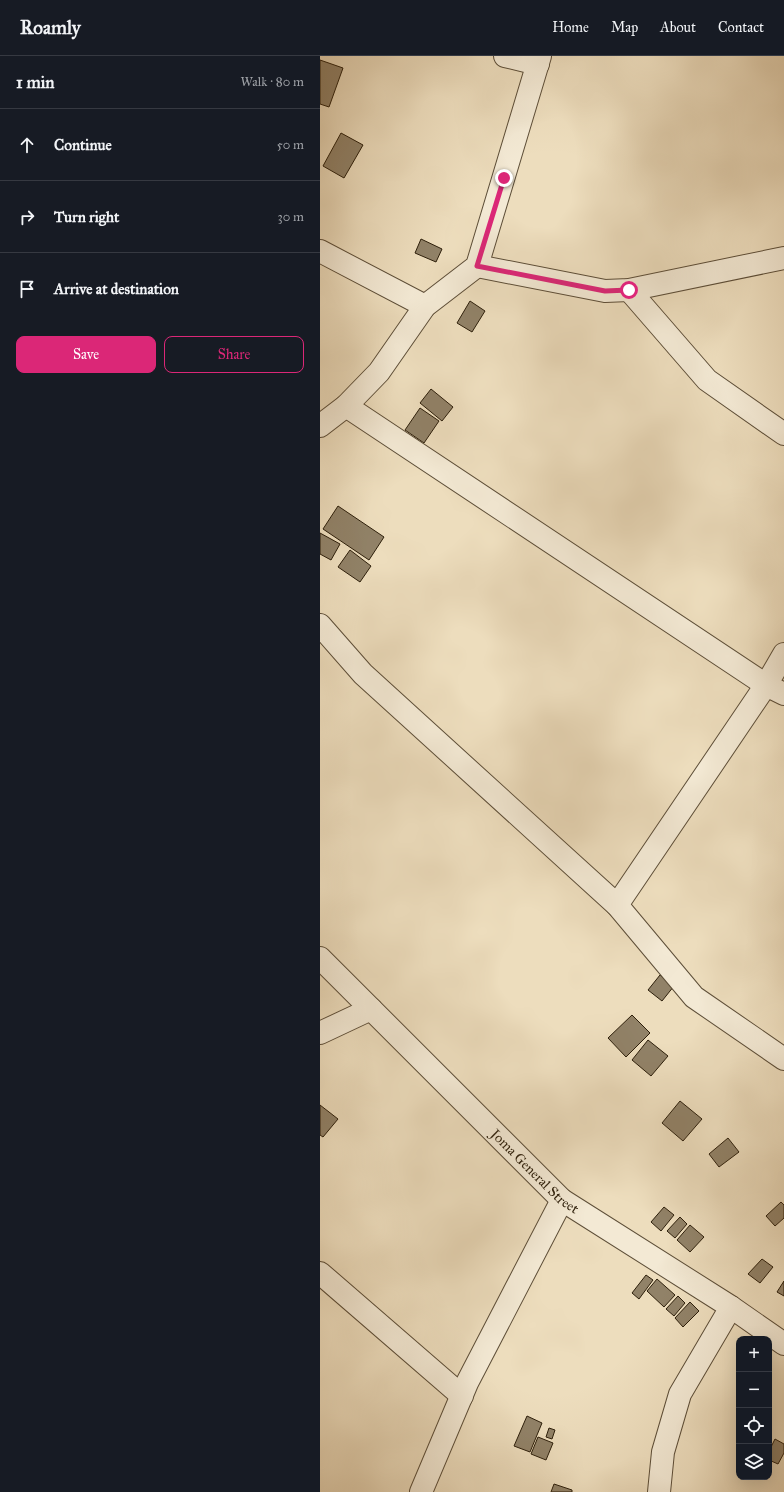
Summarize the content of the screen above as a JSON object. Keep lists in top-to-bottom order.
{
  "streets": {
    "street": ["Joma General Street"]
  },
  "page": {
    "header": "Roamly",
    "nav": [
      "Home",
      "Map",
      "About",
      "Contact"
    ],
    "heading": ["1 min", "Walk · 80 m"],
    "list": [
      ["Continue", "50 m"],
      ["Turn right", "30 m"],
      "Arrive at destination"
    ],
    "buttons": ["Save", "Share"],
    "map_buttons": ["+", "−"]
  }
}
